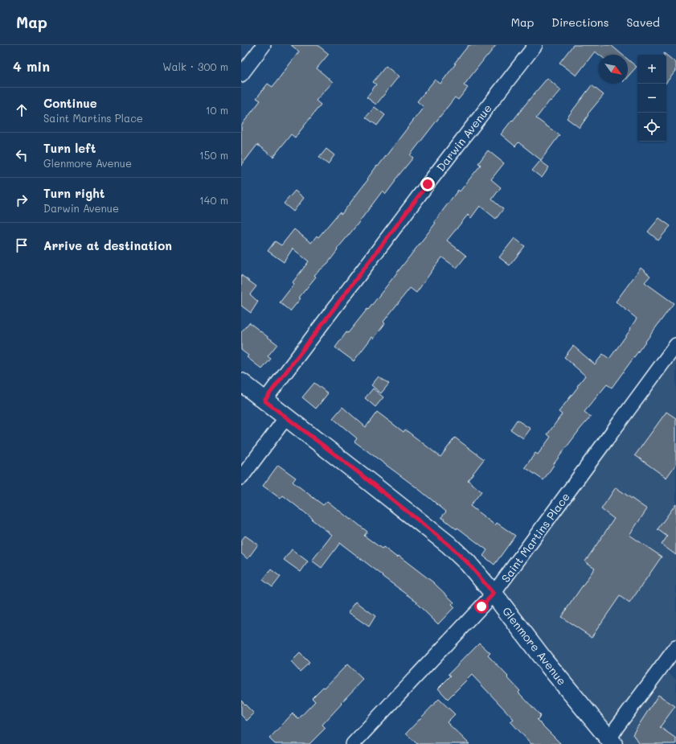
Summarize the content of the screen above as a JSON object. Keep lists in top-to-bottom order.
{
  "streets": {
    "street": ["Darwin Avenue", "Saint Martins Place", "Glenmore Avenue"]
  },
  "crossings": [
    ["Darwin Avenue", "Glenmore Avenue"],
    ["Saint Martins Place", "Glenmore Avenue"]
  ],
  "north": "bottom right",
  "page": {
    "header": "Map",
    "nav": ["Map", "Directions", "Saved"],
    "heading": ["4 min", "Walk · 300 m"],
    "map_buttons": ["+", "−"],
    "list": [
      ["Continue", "Saint Martins Place", "10 m"],
      ["Turn left", "Glenmore Avenue", "150 m"],
      ["Turn right", "Darwin Avenue", "140 m"],
      "Arrive at destination"
    ]
  }
}
